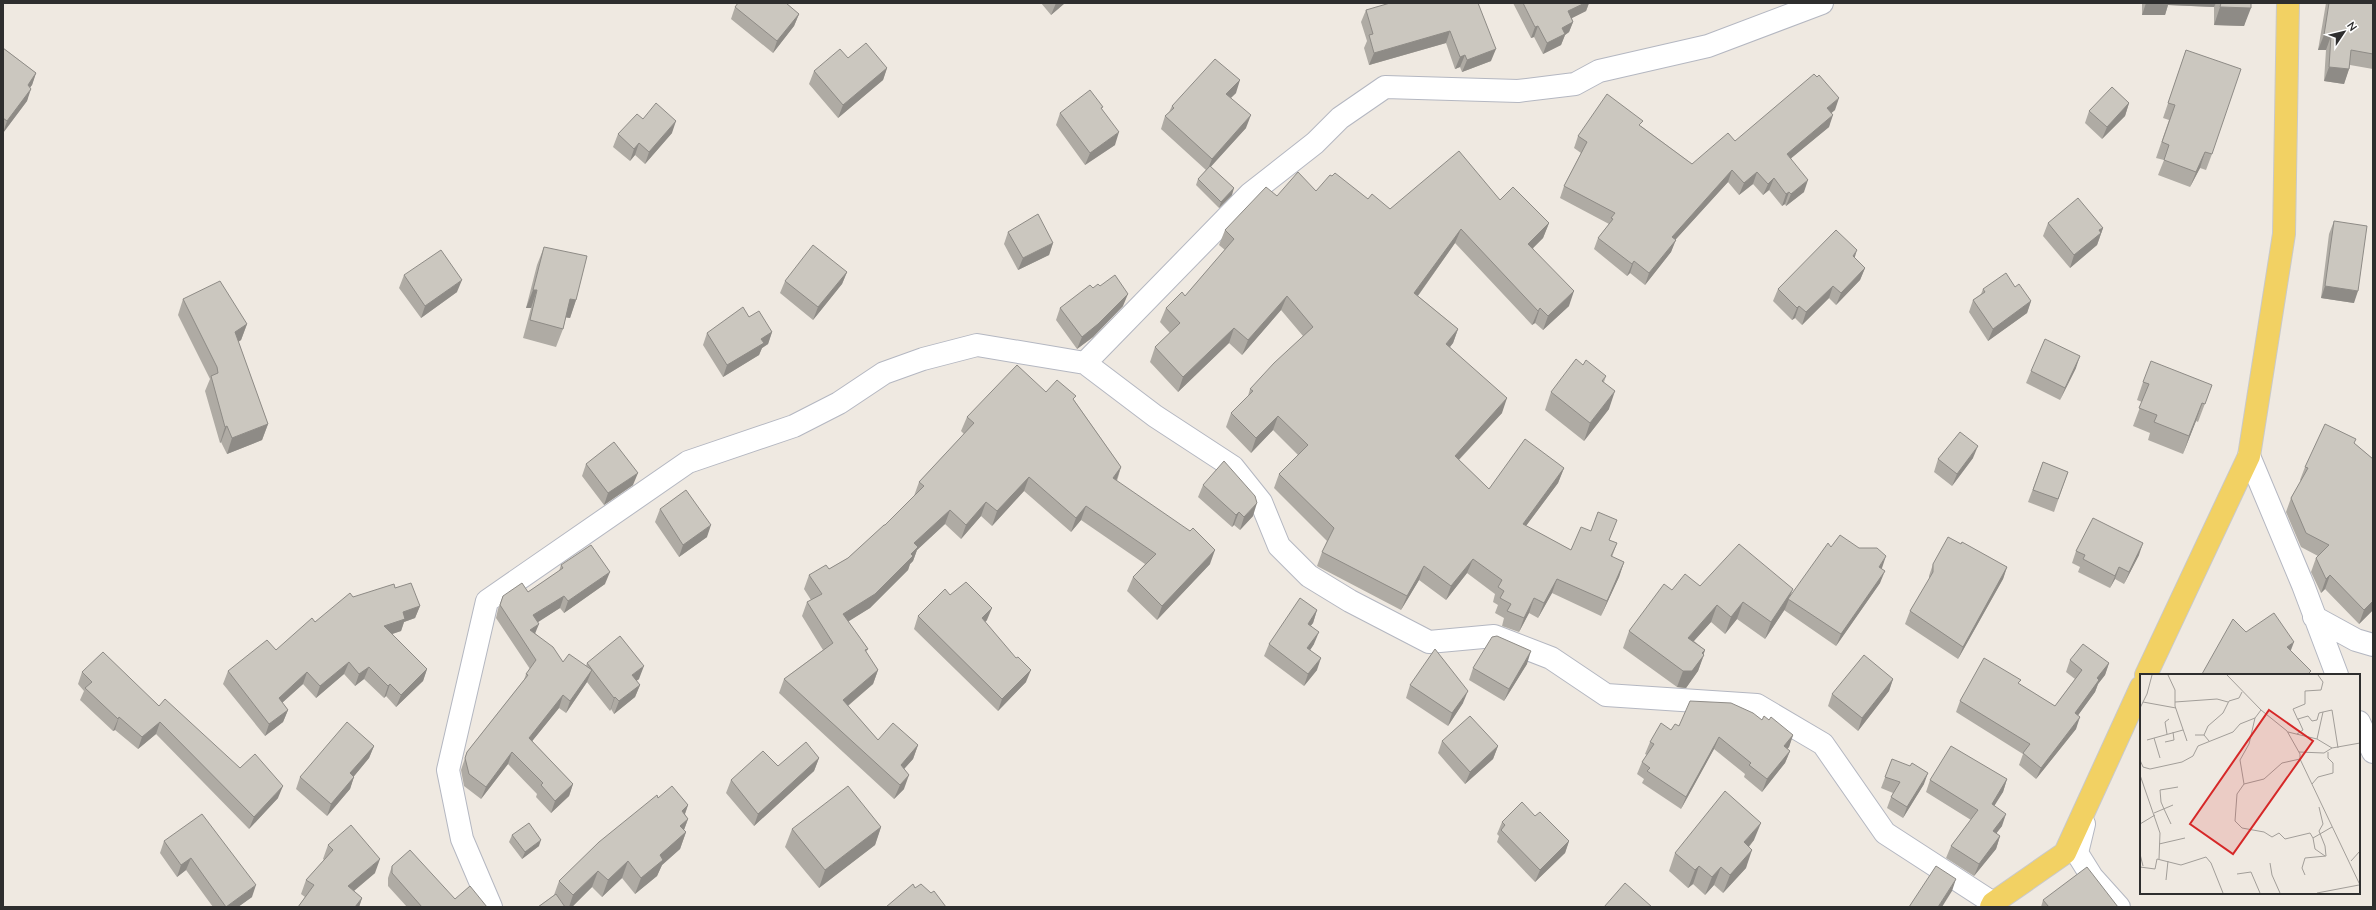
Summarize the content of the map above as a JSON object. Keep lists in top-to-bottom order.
{
  "north": "top right"
}
